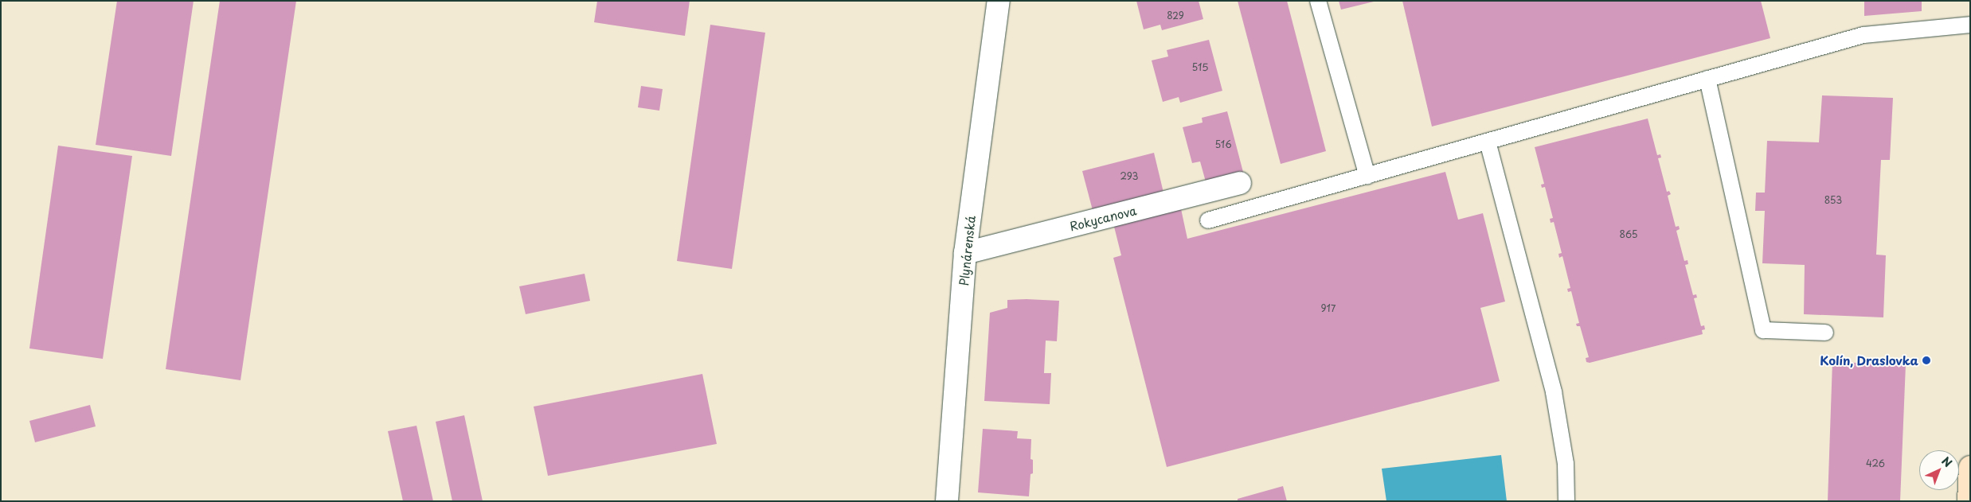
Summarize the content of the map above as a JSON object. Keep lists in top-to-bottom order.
{
  "streets": {
    "street": ["Rokycanova", "Plynárenská"]
  },
  "crossings": [
    ["Rokycanova", "Plynárenská"]
  ],
  "places": ["Kolín, Draslovka"],
  "house_numbers": [
    "829",
    "515",
    "516",
    "293",
    "853",
    "865",
    "917",
    "426"
  ],
  "north": "top right"
}
